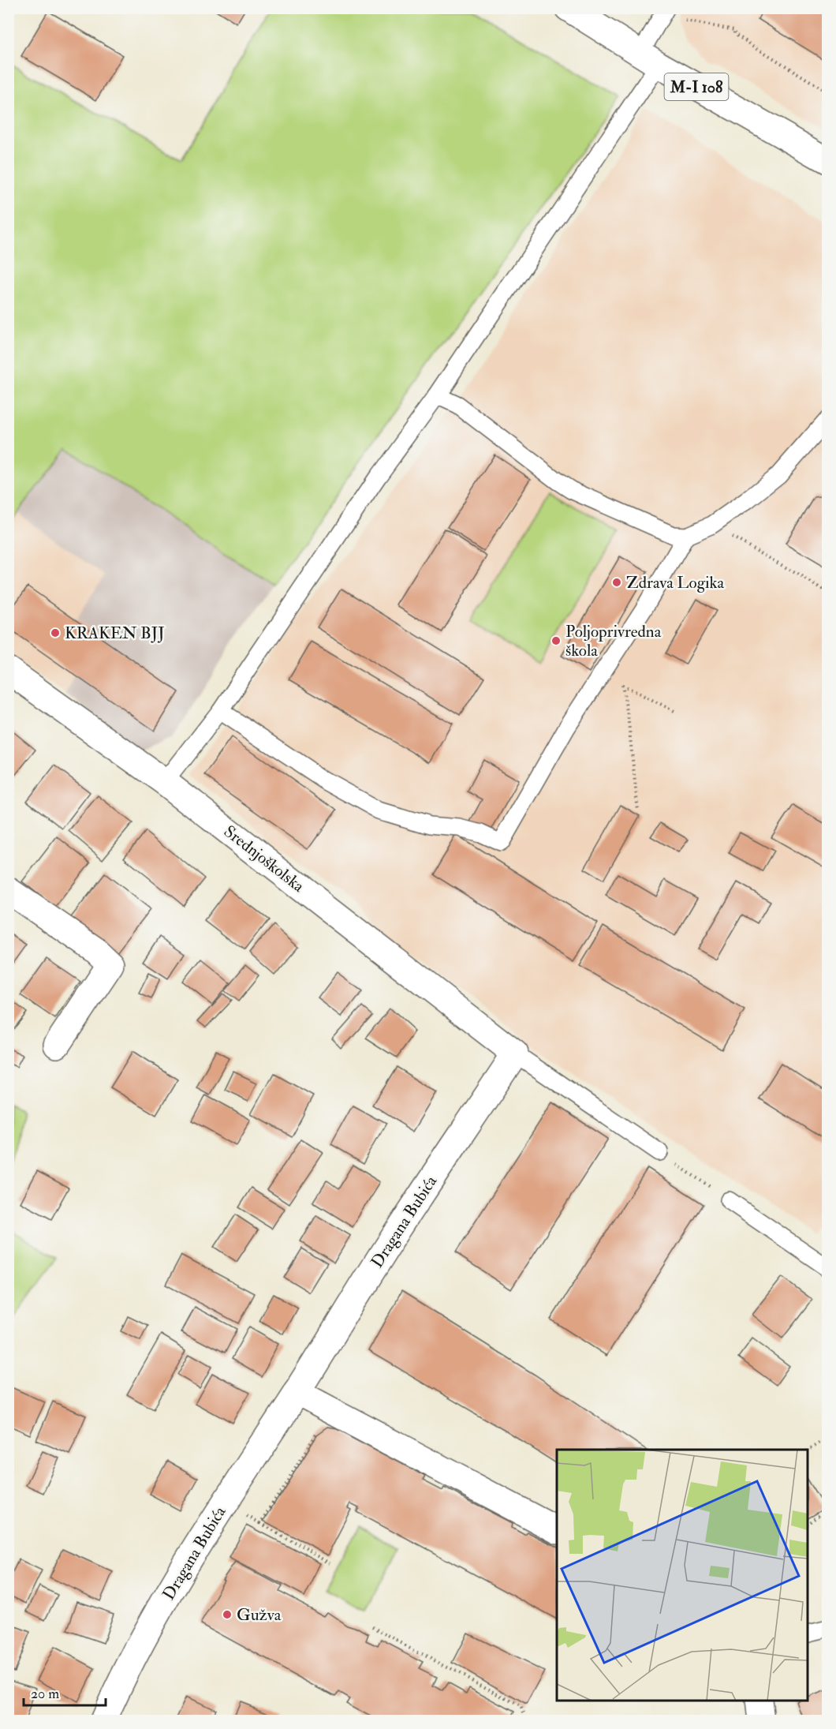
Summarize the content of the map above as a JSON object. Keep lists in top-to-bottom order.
{
  "streets": {
    "street": ["M-I 108", "Srednjoškolska", "Dragana Bubića"]
  },
  "crossings": [
    ["Srednjoškolska", "Dragana Bubića"]
  ],
  "places": [
    "Zdrava Logika",
    "KRAKEN BJJ",
    "Poljoprivredna škola",
    "Gužva"
  ],
  "scale_bar": "20 m"
}
